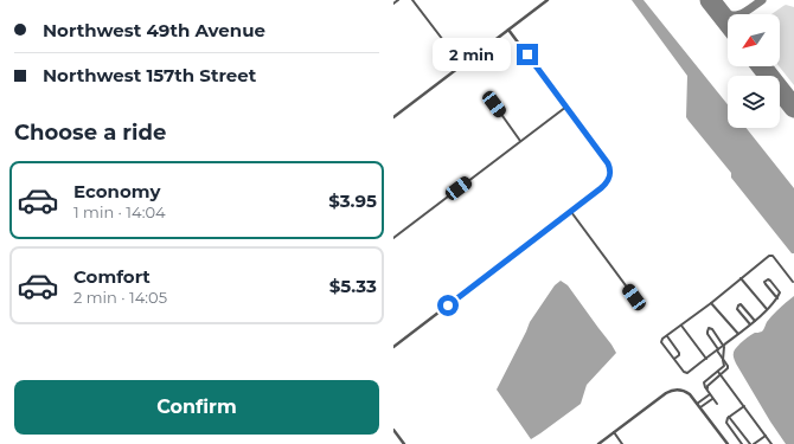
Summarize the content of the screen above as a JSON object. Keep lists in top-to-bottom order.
{
  "north": "bottom left",
  "page": {
    "banner": ["Northwest 49th Avenue", "Northwest 157th Street"],
    "bubble": "2 min",
    "heading": "Choose a ride",
    "list": [
      {
        "name": "Economy",
        "note": "1 min · 14:04",
        "value": "$3.95"
      },
      {
        "name": "Comfort",
        "note": "2 min · 14:05",
        "value": "$5.33"
      }
    ],
    "buttons": "Confirm"
  }
}
